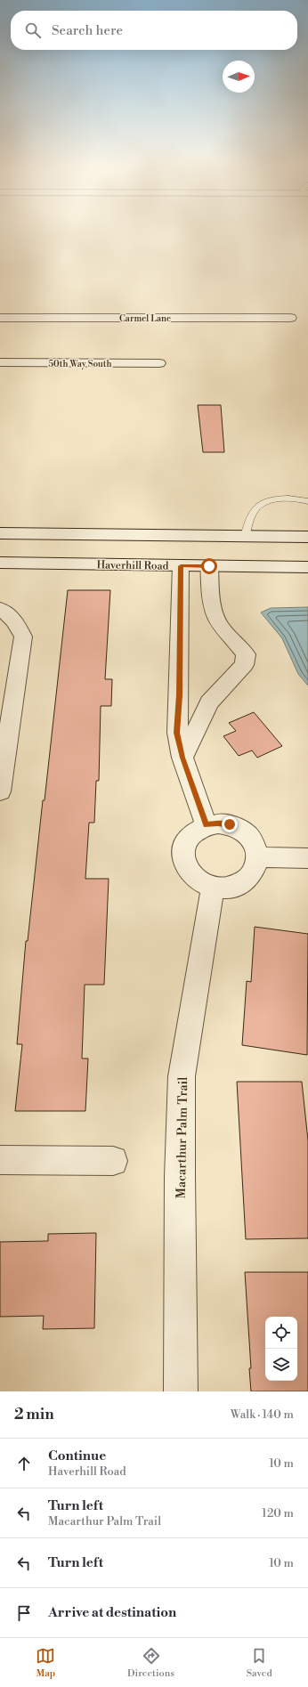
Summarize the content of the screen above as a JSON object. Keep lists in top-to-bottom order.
{
  "streets": {
    "street": [
      "Carmel Lane",
      "50th Way South",
      "Haverhill Road",
      "Macarthur Palm Trail"
    ]
  },
  "north": "right",
  "page": {
    "search": "Search here",
    "heading": ["2 min", "Walk · 140 m"],
    "list": [
      ["Continue", "Haverhill Road", "10 m"],
      ["Turn left", "Macarthur Palm Trail", "120 m"],
      ["Turn left", "10 m"],
      "Arrive at destination"
    ],
    "nav": ["Map", "Directions", "Saved"]
  }
}
